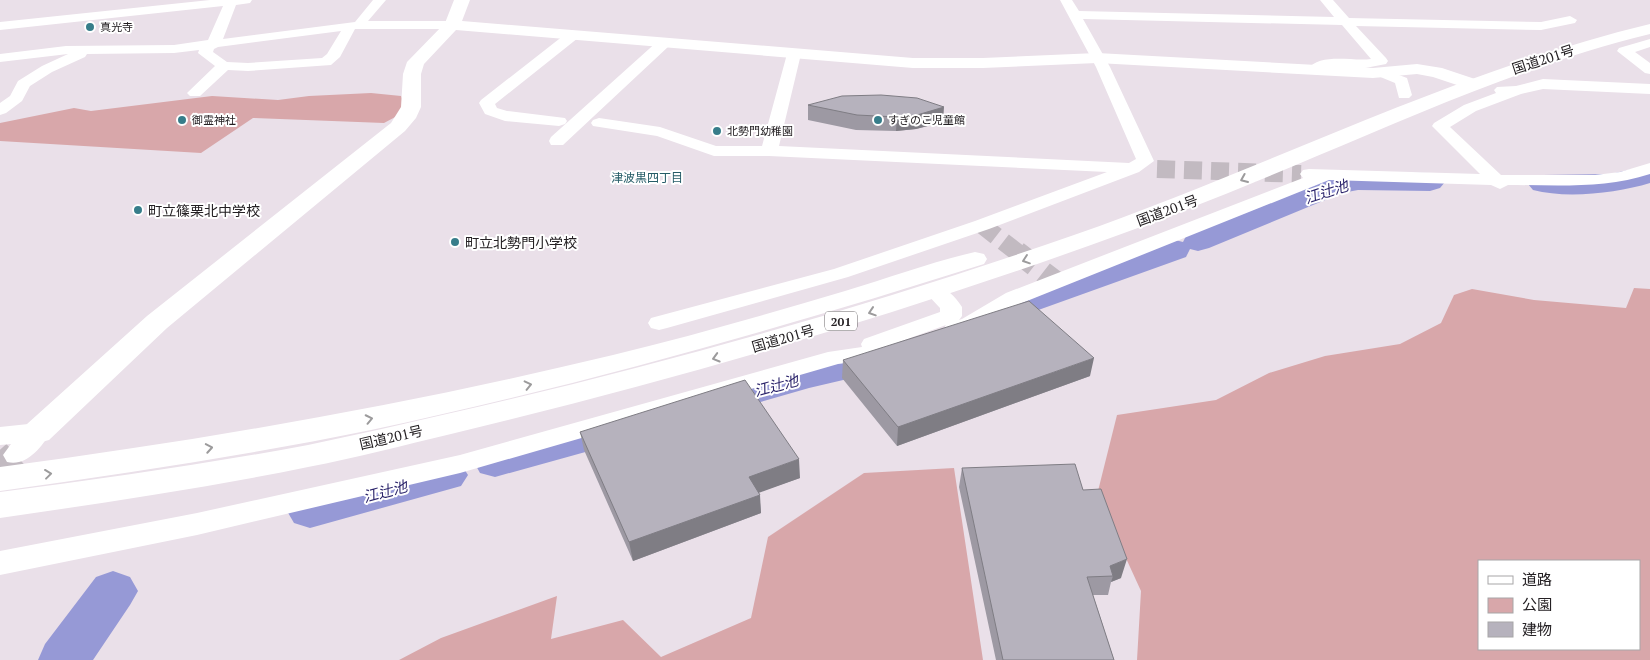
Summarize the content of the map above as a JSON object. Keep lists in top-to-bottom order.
{
  "streets": {
    "main road": ["国道201号", "201"]
  },
  "districts": ["津波黒四丁目"],
  "water": ["江辻池"],
  "places": [
    "真光寺",
    "御霊神社",
    "すぎのこ児童館",
    "北勢門幼稚園",
    "町立篠栗北中学校",
    "町立北勢門小学校"
  ],
  "legend": ["道路", "公園", "建物"]
}
